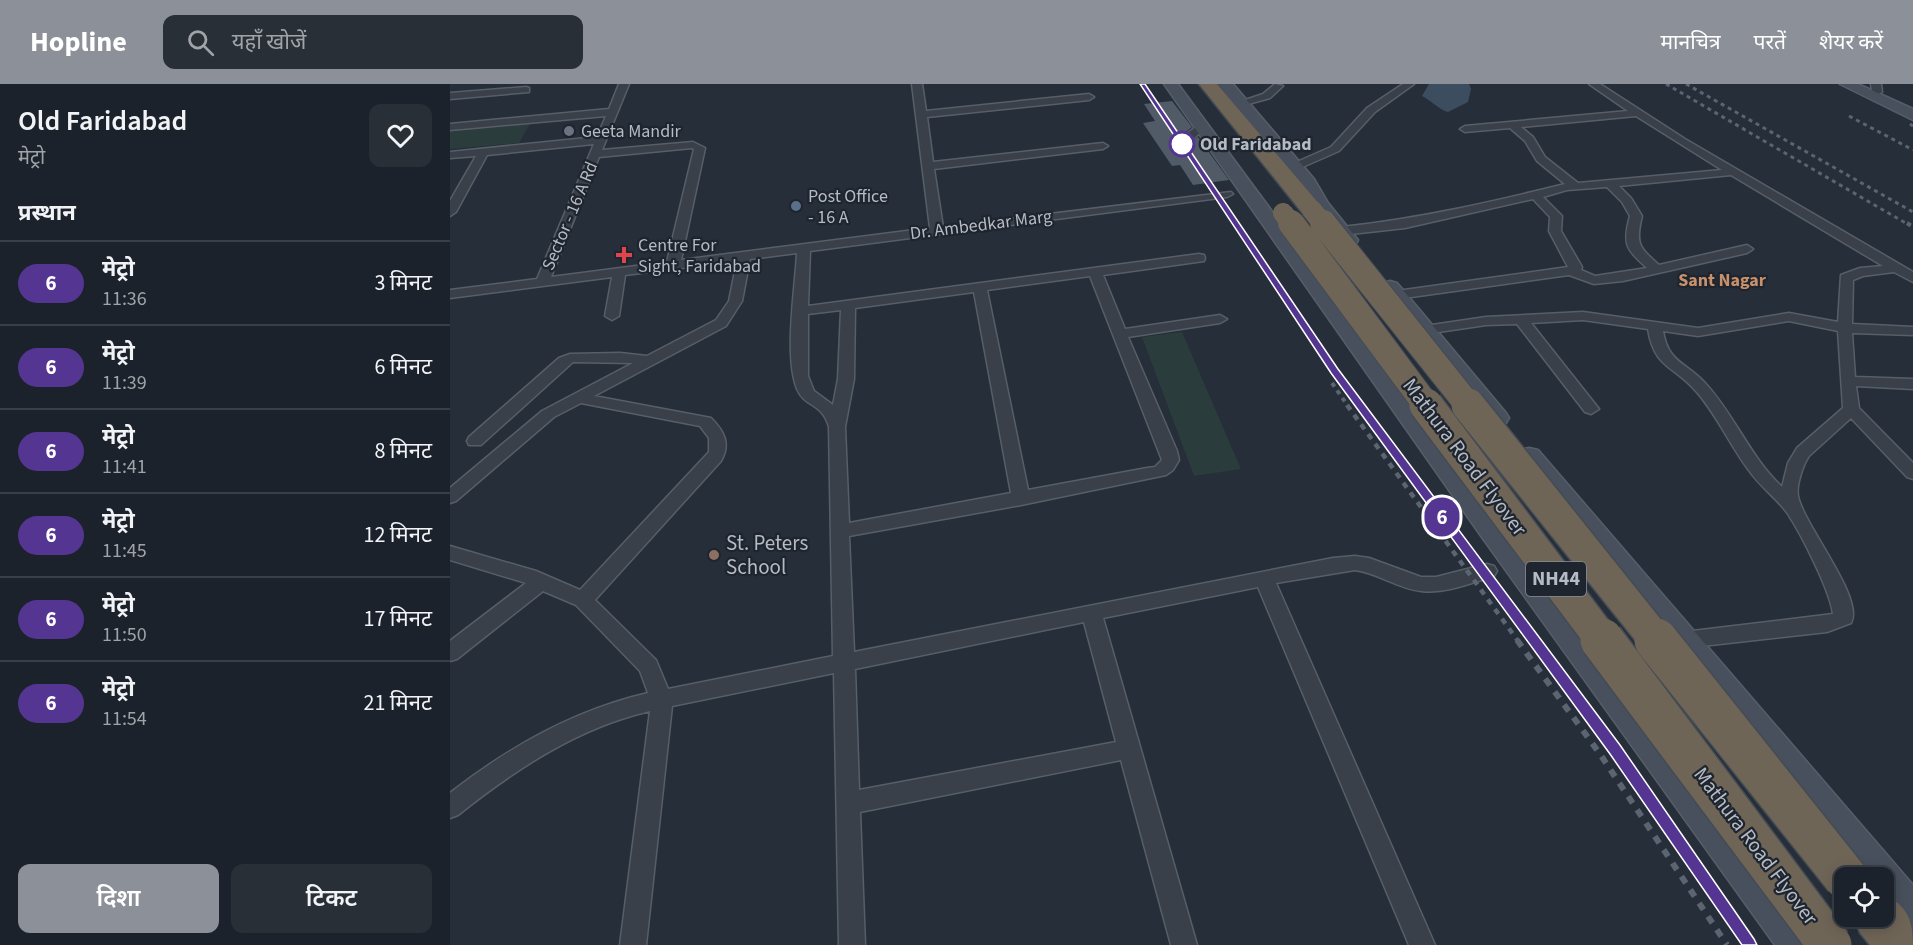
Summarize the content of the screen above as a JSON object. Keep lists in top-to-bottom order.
{
  "streets": {
    "highway": ["Mathura Road Flyover", "NH44"],
    "street": ["Sector - 16 A Rd", "Dr. Ambedkar Marg"]
  },
  "crossings": [
    ["Sector - 16 A Rd", "Dr. Ambedkar Marg"]
  ],
  "districts": ["Sant Nagar"],
  "places": {
    "other": [
      "Geeta Mandir",
      "Old Faridabad",
      "Post Office - 16 A",
      "St. Peters School"
    ],
    "health": ["Centre For Sight, Faridabad"]
  },
  "lines": ["metro line 6"],
  "page": {
    "header": "Hopline",
    "search": "यहाँ खोजें",
    "nav": ["मानचित्र", "परतें", "शेयर करें"],
    "heading": [
      ["Old Faridabad", "मेट्रो"],
      "प्रस्थान"
    ],
    "on_map": "6",
    "list": [
      {
        "mark": "6",
        "name": "मेट्रो",
        "note": "11:36",
        "value": "3 मिनट"
      },
      {
        "mark": "6",
        "name": "मेट्रो",
        "note": "11:39",
        "value": "6 मिनट"
      },
      {
        "mark": "6",
        "name": "मेट्रो",
        "note": "11:41",
        "value": "8 मिनट"
      },
      {
        "mark": "6",
        "name": "मेट्रो",
        "note": "11:45",
        "value": "12 मिनट"
      },
      {
        "mark": "6",
        "name": "मेट्रो",
        "note": "11:50",
        "value": "17 मिनट"
      },
      {
        "mark": "6",
        "name": "मेट्रो",
        "note": "11:54",
        "value": "21 मिनट"
      }
    ],
    "buttons": ["दिशा", "टिकट"]
  }
}
